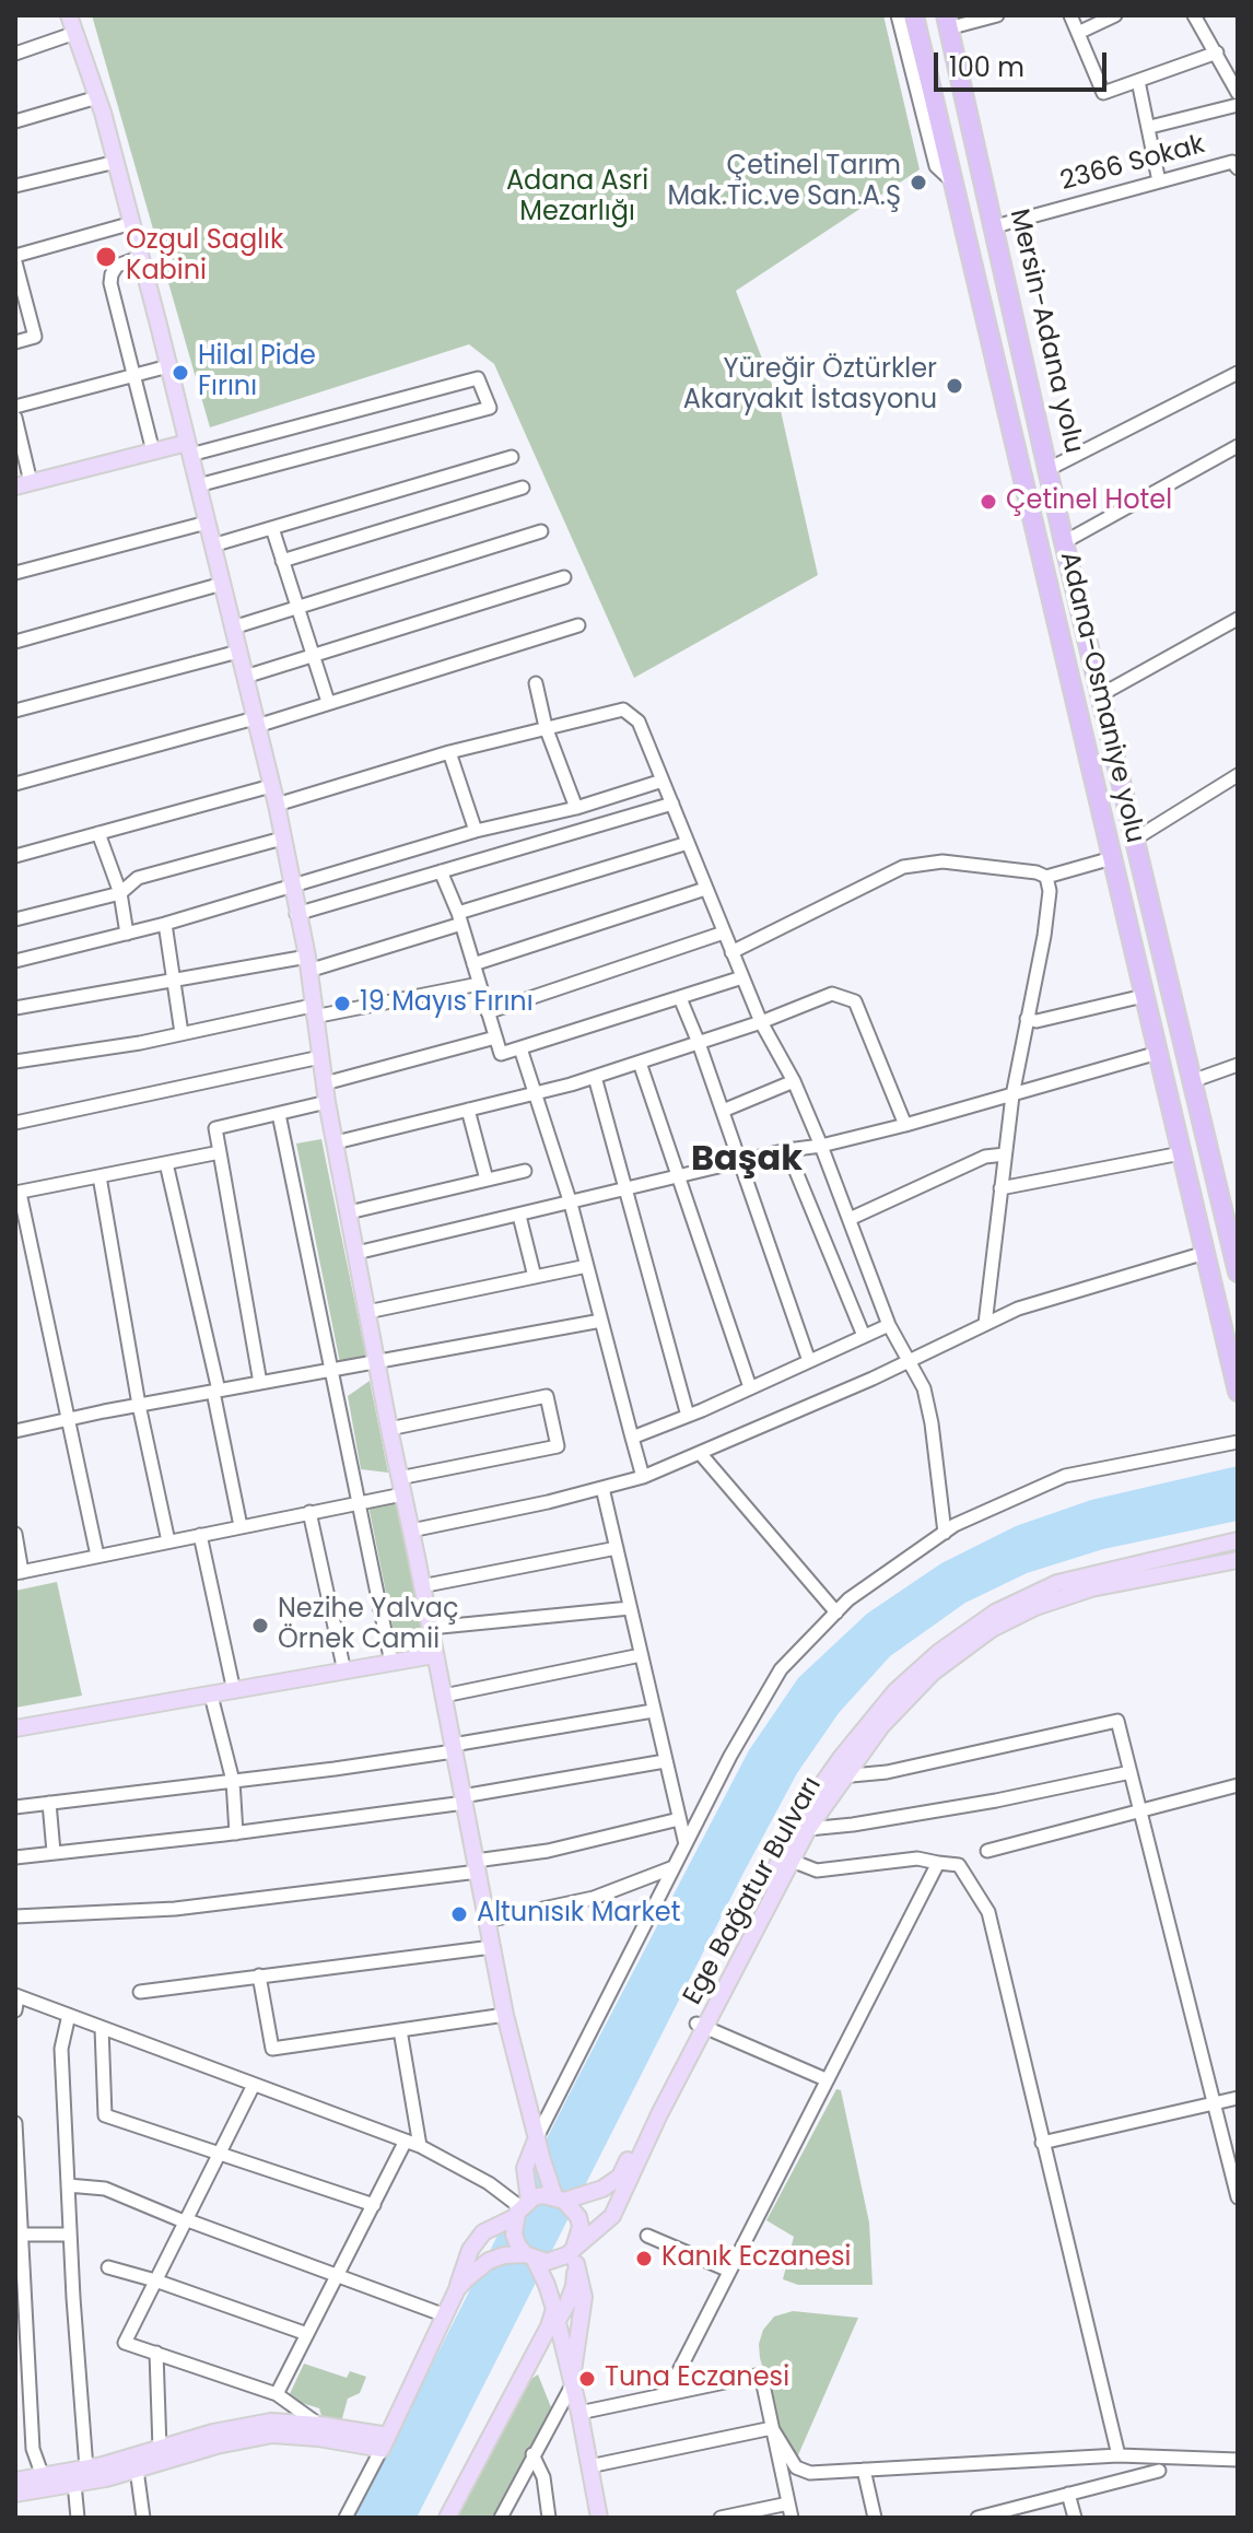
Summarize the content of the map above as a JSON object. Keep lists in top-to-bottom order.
{
  "streets": {
    "highway": ["Mersin-Adana yolu", "Adana-Osmaniye yolu"],
    "main road": ["Ege Bağatur Bulvarı"],
    "street": ["2366 Sokak"]
  },
  "crossings": [
    ["2366 Sokak", "Mersin-Adana yolu"]
  ],
  "districts": ["Başak"],
  "parks": ["Adana Asri Mezarlığı"],
  "places": [
    "Çetinel Tarım Mak.Tic.ve San.A.Ş",
    "Ozgul Saglık Kabini",
    "Hilal Pide Fırını",
    "Yüreğir Öztürkler Akaryakıt İstasyonu",
    "Çetinel Hotel",
    "19 Mayıs Fırını",
    "Nezihe Yalvaç Örnek Camii",
    "Altunısık Market",
    "Kanık Eczanesi",
    "Tuna Eczanesi"
  ],
  "scale_bar": "100 m"
}
